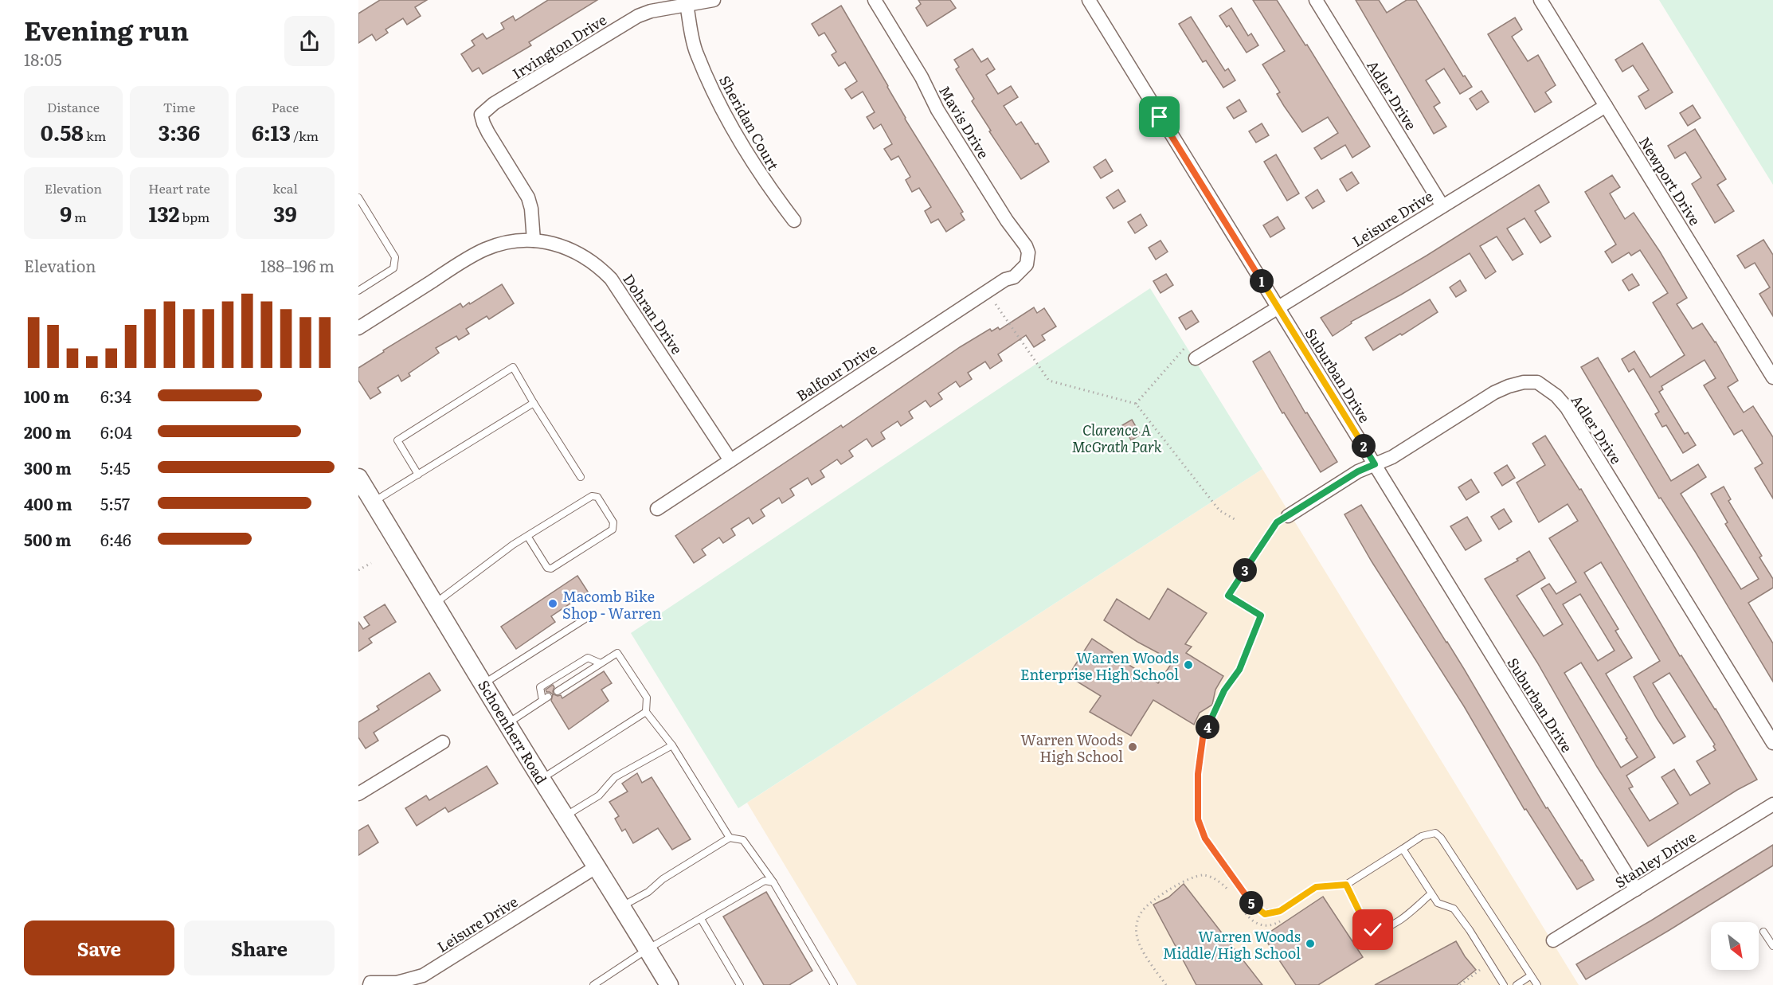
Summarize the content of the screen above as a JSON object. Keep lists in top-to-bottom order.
{
  "streets": {
    "main road": ["Schoenherr Road"],
    "street": [
      "Irvington Drive",
      "Adler Drive",
      "Mavis Drive",
      "Sheridan Court",
      "Newport Drive",
      "Leisure Drive",
      "Dohran Drive",
      "Balfour Drive",
      "Suburban Drive",
      "Stanley Drive"
    ]
  },
  "crossings": [
    ["Irvington Drive", "Sheridan Court"],
    ["Irvington Drive", "Dohran Drive"],
    ["Adler Drive", "Leisure Drive"],
    ["Adler Drive", "Suburban Drive"],
    ["Mavis Drive", "Balfour Drive"],
    ["Newport Drive", "Leisure Drive"],
    ["Leisure Drive", "Suburban Drive"],
    ["Leisure Drive", "Schoenherr Road"],
    ["Dohran Drive", "Balfour Drive"],
    ["Suburban Drive", "Stanley Drive"]
  ],
  "parks": ["Clarence A McGrath Park"],
  "places": [
    "Macomb Bike Shop - Warren",
    "Warren Woods Enterprise High School",
    "Warren Woods High School",
    "Warren Woods Middle/High School"
  ],
  "north": "bottom right",
  "page": {
    "heading": ["Evening run", "18:05"],
    "stats": [
      ["Distance", "0.58 km"],
      ["Time", "3:36"],
      ["Pace", "6:13 /km"],
      ["Elevation", "9 m"],
      ["Heart rate", "132 bpm"],
      ["kcal", "39"]
    ],
    "chart": ["Elevation", "188–196 m"],
    "pins": [
      "1",
      "2",
      "3",
      "4",
      "5"
    ],
    "list": [
      {
        "name": "100 m",
        "note": "6:34"
      },
      {
        "name": "200 m",
        "note": "6:04"
      },
      {
        "name": "300 m",
        "note": "5:45"
      },
      {
        "name": "400 m",
        "note": "5:57"
      },
      {
        "name": "500 m",
        "note": "6:46"
      }
    ],
    "buttons": ["Save", "Share"]
  }
}
